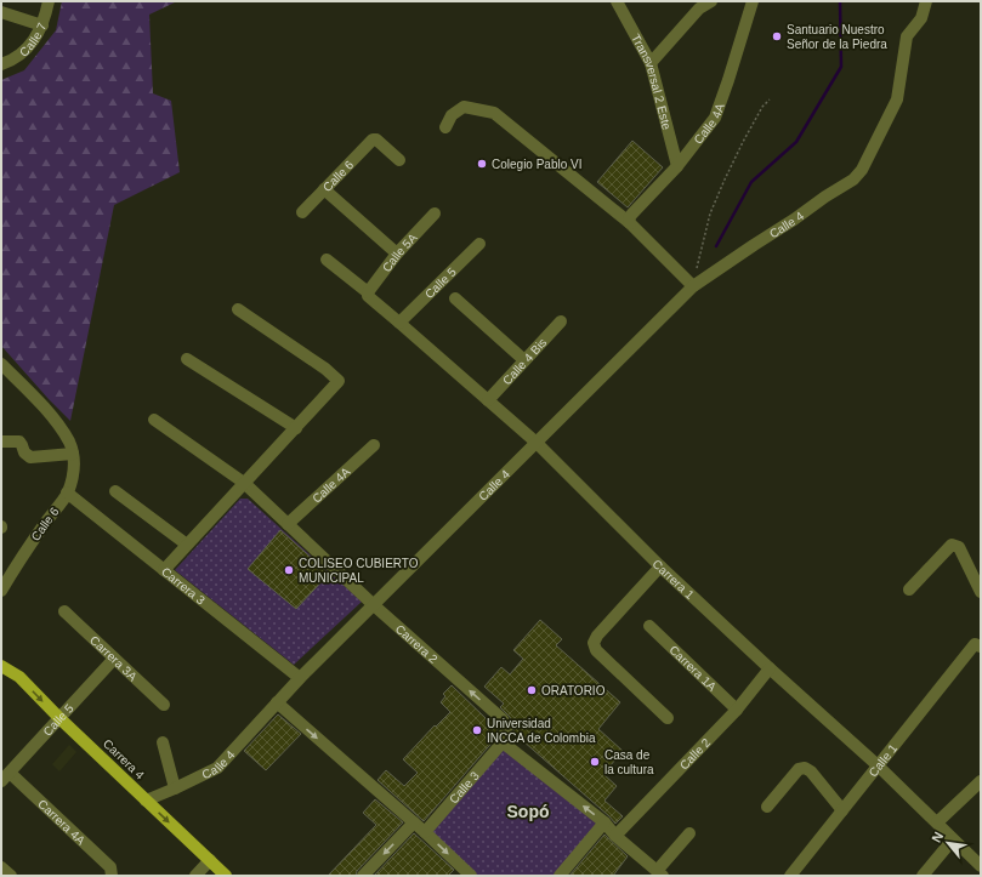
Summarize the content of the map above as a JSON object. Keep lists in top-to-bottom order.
{
  "streets": {
    "main road": ["Carrera 4"],
    "street": [
      "Calle 7",
      "Transversal 2 Este",
      "Calle 4A",
      "Calle 6",
      "Calle 4",
      "Calle 5A",
      "Calle 5",
      "Calle 4 Bis",
      "Carrera 1",
      "Carrera 3",
      "Carrera 2",
      "Carrera 3A",
      "Carrera 1A",
      "Calle 2",
      "Calle 1",
      "Calle 3",
      "Carrera 4A"
    ]
  },
  "crossings": [
    ["Transversal 2 Este", "Calle 4A"],
    ["Calle 4A", "Carrera 2"],
    ["Calle 6", "Carrera 3"],
    ["Calle 4", "Carrera 1"],
    ["Calle 4", "Carrera 3"],
    ["Calle 4", "Carrera 2"],
    ["Calle 4", "Carrera 4"],
    ["Calle 5A", "Carrera 1"],
    ["Calle 5", "Carrera 1"],
    ["Calle 5", "Carrera 3A"],
    ["Calle 5", "Carrera 4"],
    ["Calle 5", "Carrera 4A"],
    ["Calle 4 Bis", "Carrera 1"],
    ["Carrera 1", "Calle 2"],
    ["Carrera 1", "Calle 1"],
    ["Carrera 2", "Calle 3"],
    ["Carrera 1A", "Calle 2"]
  ],
  "one_way": ["Carrera 2", "Carrera 4"],
  "districts": ["Sopó"],
  "places": [
    "Santuario Nuestro Señor de la Piedra",
    "Colegio Pablo VI",
    "COLISEO CUBIERTO MUNICIPAL",
    "ORATORIO",
    "Universidad INCCA de Colombia",
    "Casa de la cultura"
  ],
  "north": "top left"
}
